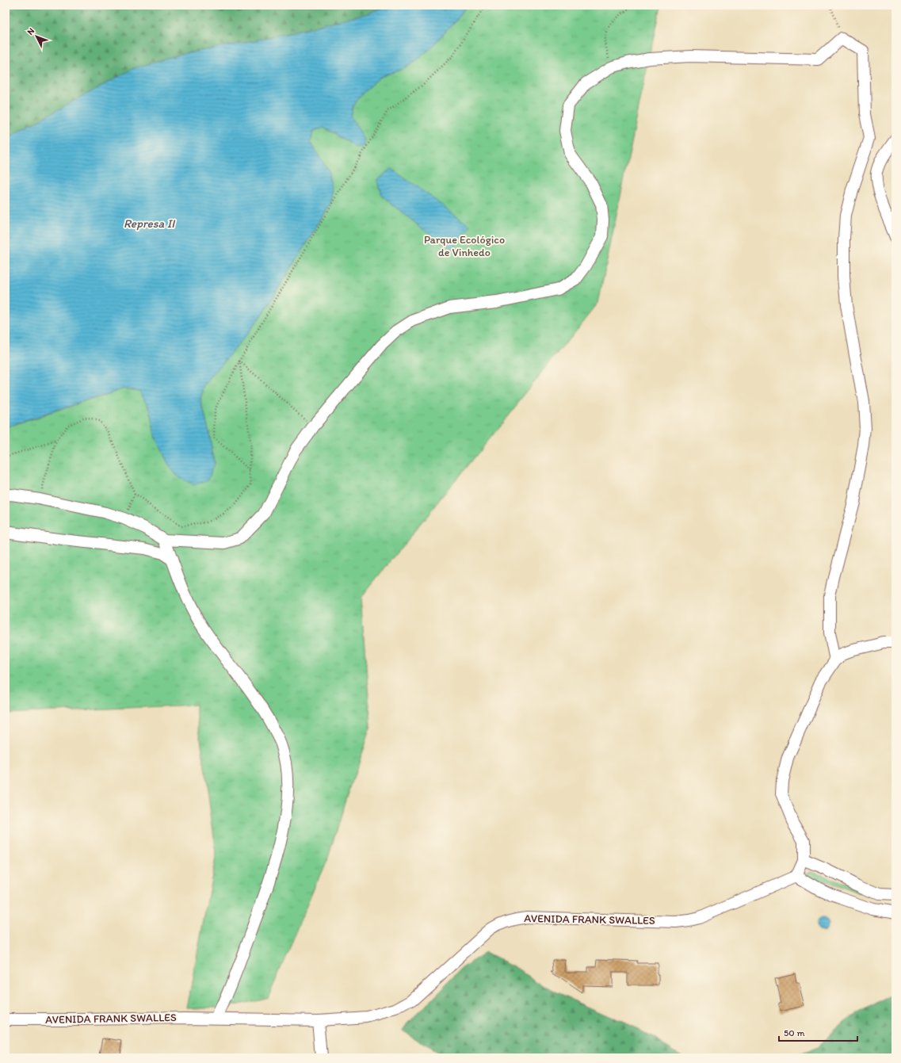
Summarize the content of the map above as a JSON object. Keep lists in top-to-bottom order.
{
  "streets": {
    "street": ["AVENIDA FRANK SWALLES"]
  },
  "water": ["Represa II"],
  "parks": ["Parque Ecológico de Vinhedo"],
  "scale_bar": "50 m",
  "north": "top left"
}
